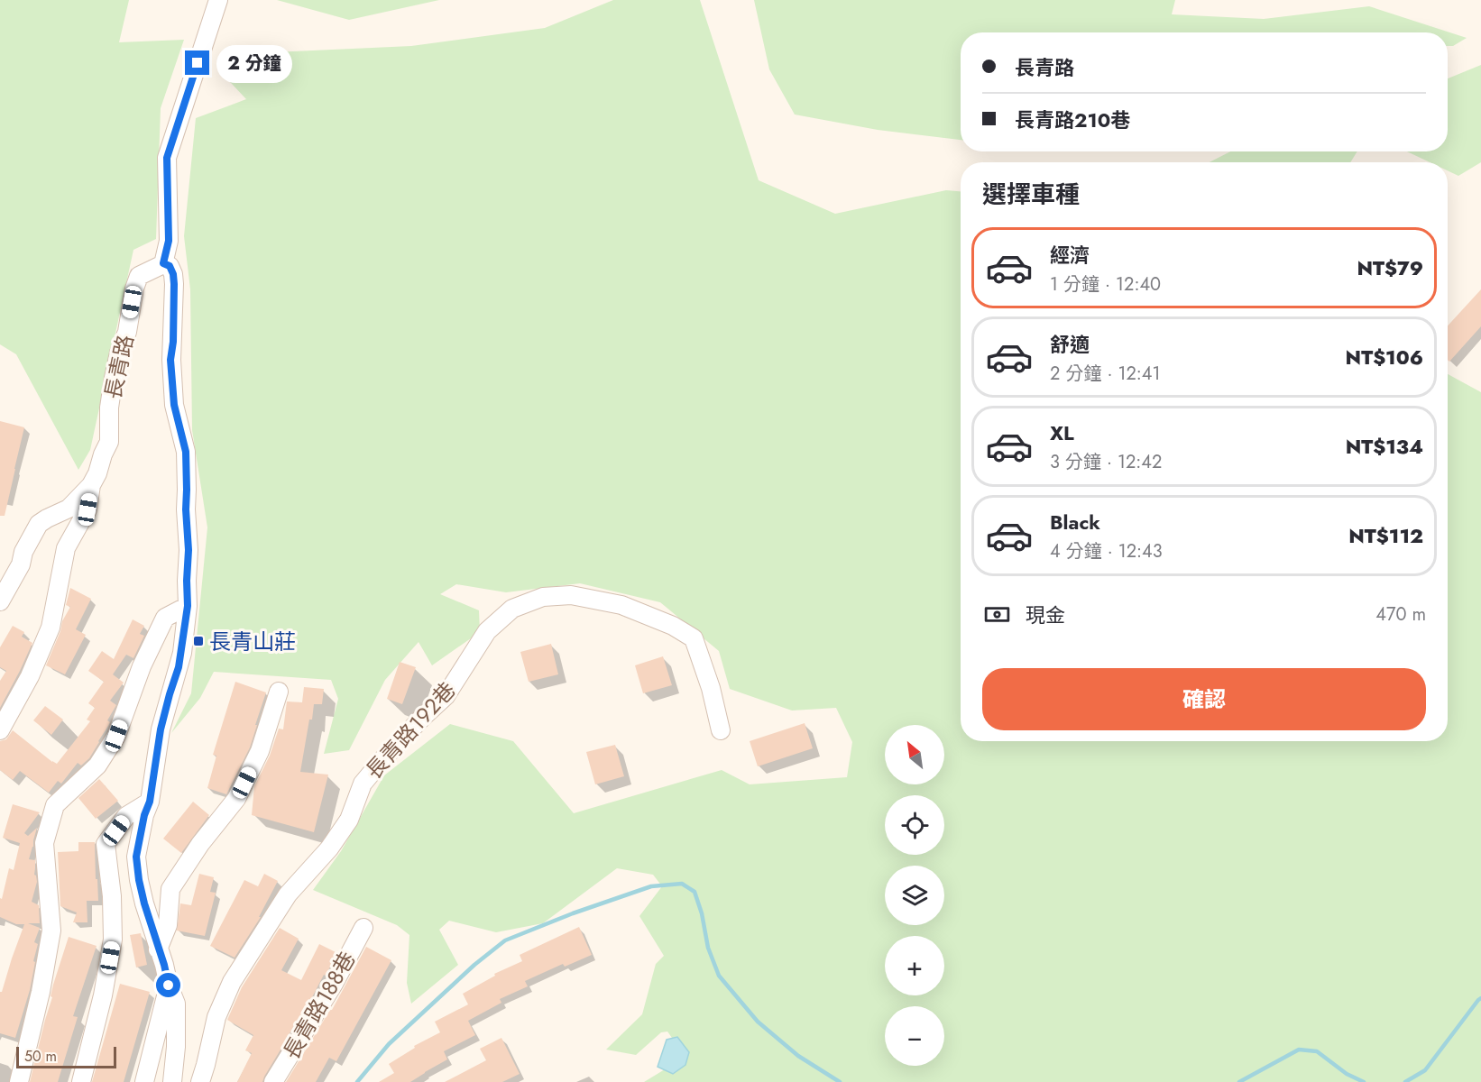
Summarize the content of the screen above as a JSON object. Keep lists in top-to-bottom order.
{
  "streets": {
    "street": ["長青路", "長青路192巷", "長青路188巷"]
  },
  "places": {
    "transit": ["長青山莊"]
  },
  "scale_bar": "50 m",
  "north": "top left",
  "page": {
    "banner": ["長青路", "長青路210巷"],
    "bubble": "2 分鐘",
    "heading": "選擇車種",
    "list": [
      {
        "name": "經濟",
        "note": "1 分鐘 · 12:40",
        "value": "NT$79"
      },
      {
        "name": "舒適",
        "note": "2 分鐘 · 12:41",
        "value": "NT$106"
      },
      {
        "name": "XL",
        "note": "3 分鐘 · 12:42",
        "value": "NT$134"
      },
      {
        "name": "Black",
        "note": "4 分鐘 · 12:43",
        "value": "NT$112"
      }
    ],
    "pay": ["現金", "470 m"],
    "buttons": "確認",
    "map_buttons": ["+", "−"],
    "scale": "50 m"
  }
}
